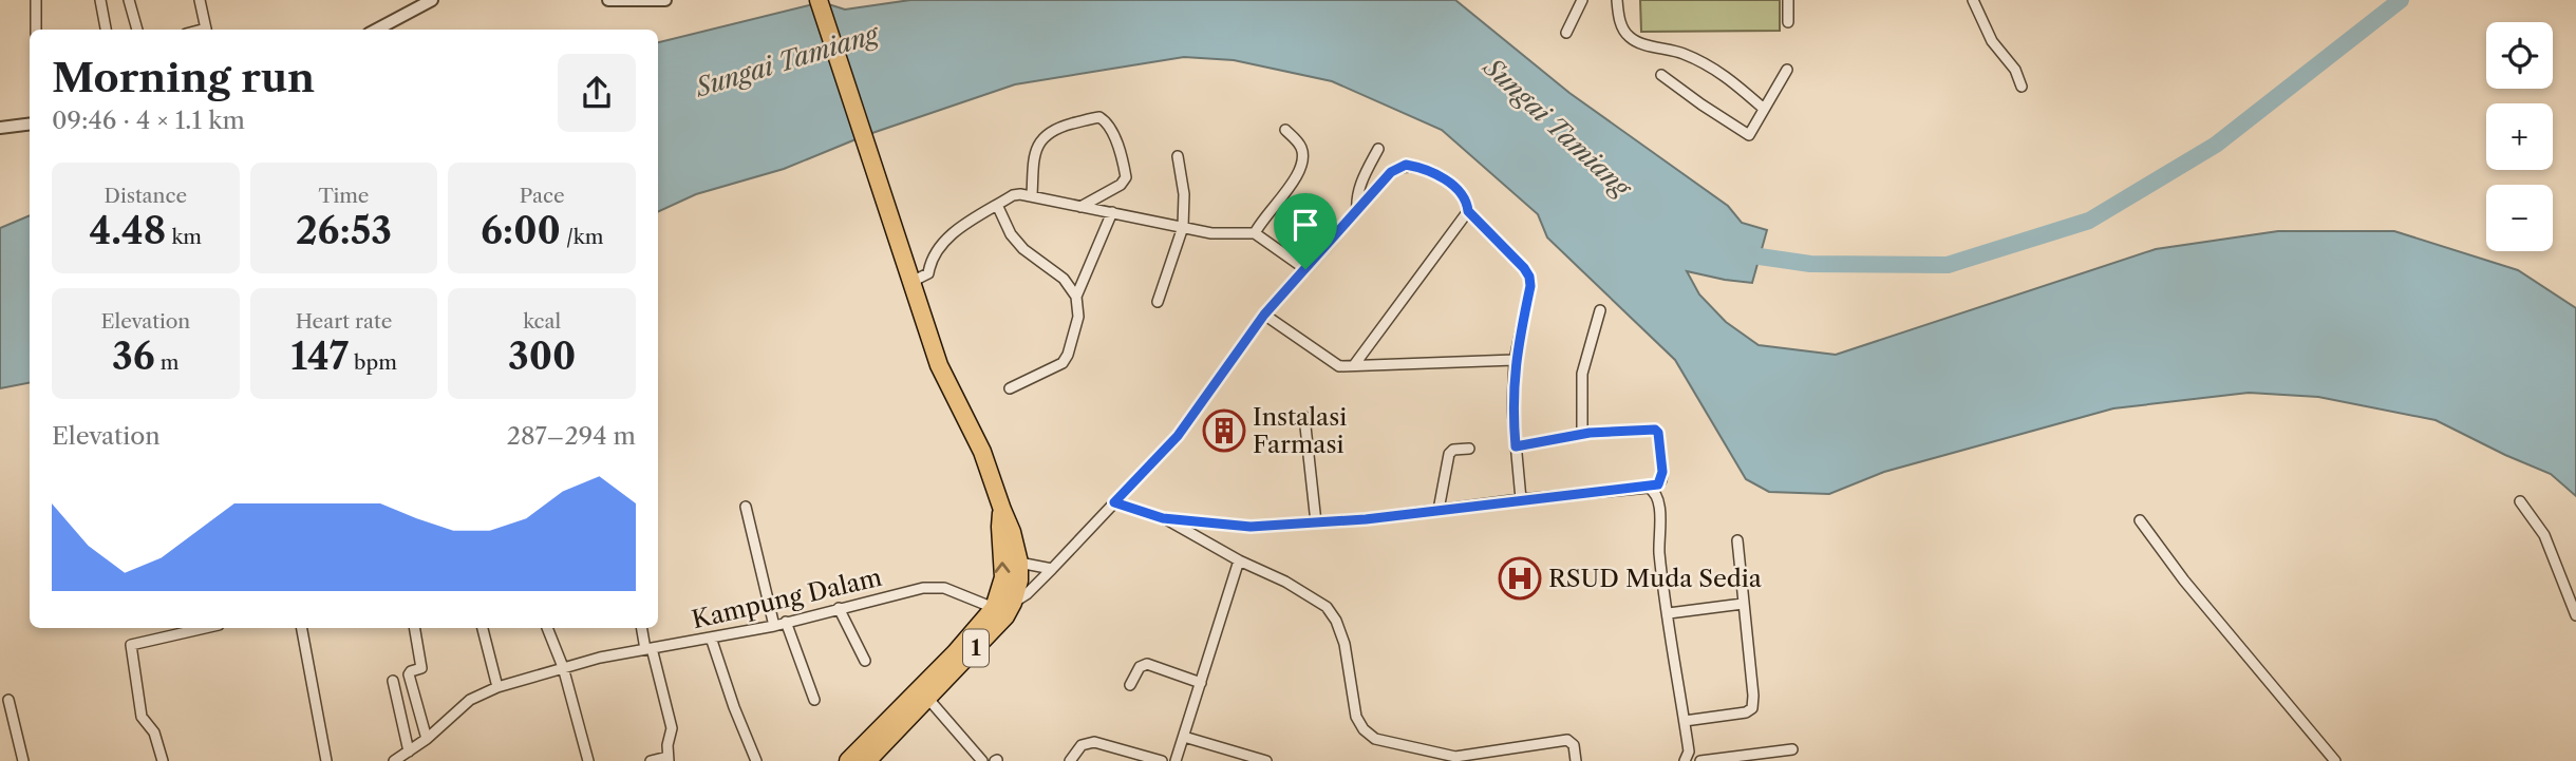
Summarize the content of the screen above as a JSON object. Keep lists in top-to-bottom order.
{
  "streets": {
    "highway": ["1"],
    "street": ["Kampung Dalam"]
  },
  "crossings": [
    ["Kampung Dalam", "1"]
  ],
  "water": ["Sungai Tamiang"],
  "places": {
    "building": ["Instalasi Farmasi"],
    "hospital": ["RSUD Muda Sedia"]
  },
  "page": {
    "map_buttons": ["+", "−"],
    "heading": ["Morning run", "09:46 · 4 × 1.1 km"],
    "stats": [
      ["Distance", "4.48 km"],
      ["Time", "26:53"],
      ["Pace", "6:00 /km"],
      ["Elevation", "36 m"],
      ["Heart rate", "147 bpm"],
      ["kcal", "300"]
    ],
    "chart": ["Elevation", "287–294 m"]
  }
}
